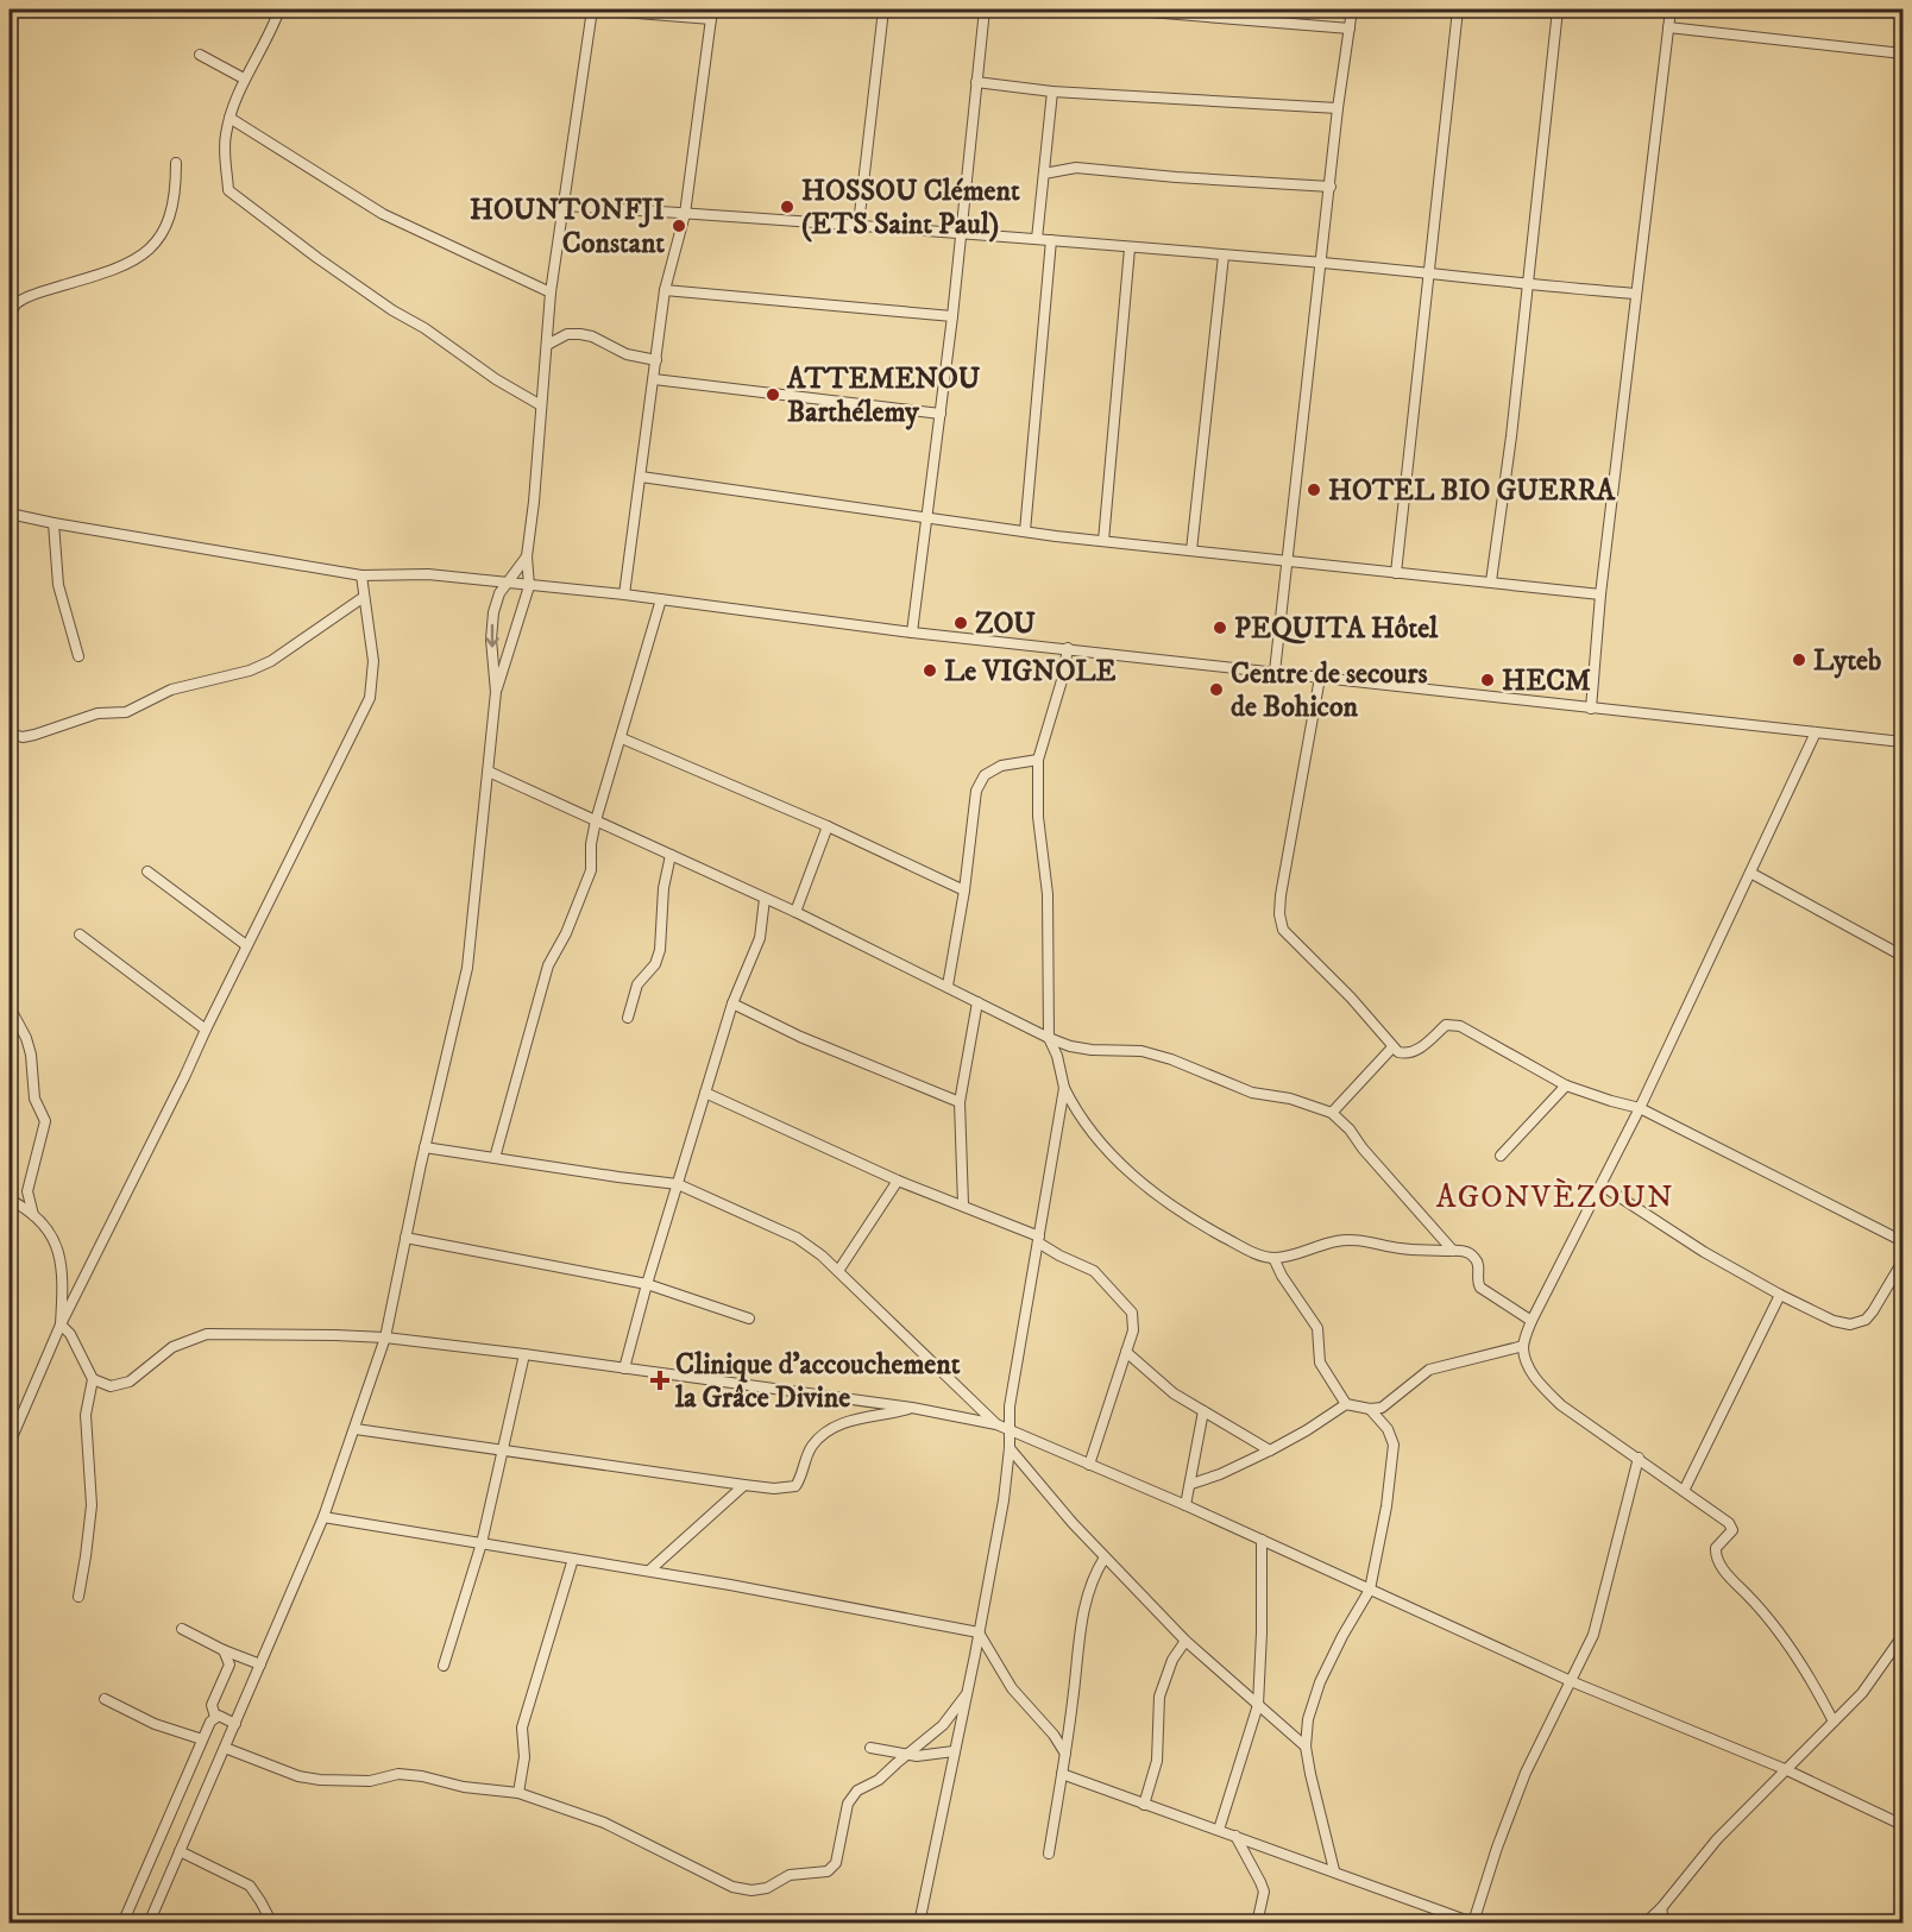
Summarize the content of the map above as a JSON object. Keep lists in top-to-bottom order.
{
  "districts": ["AGONVÈZOUN"],
  "places": {
    "other": [
      "HOSSOU Clément (ETS Saint Paul)",
      "HOUNTONFJI Constant",
      "ATTEMENOU Barthélemy",
      "HOTEL BIO GUERRA",
      "ZOU",
      "PEQUITA Hôtel",
      "Lyteb",
      "Le VIGNOLE",
      "HECM",
      "Centre de secours de Bohicon"
    ],
    "health": ["Clinique d’accouchement la Grâce Divine"]
  }
}
